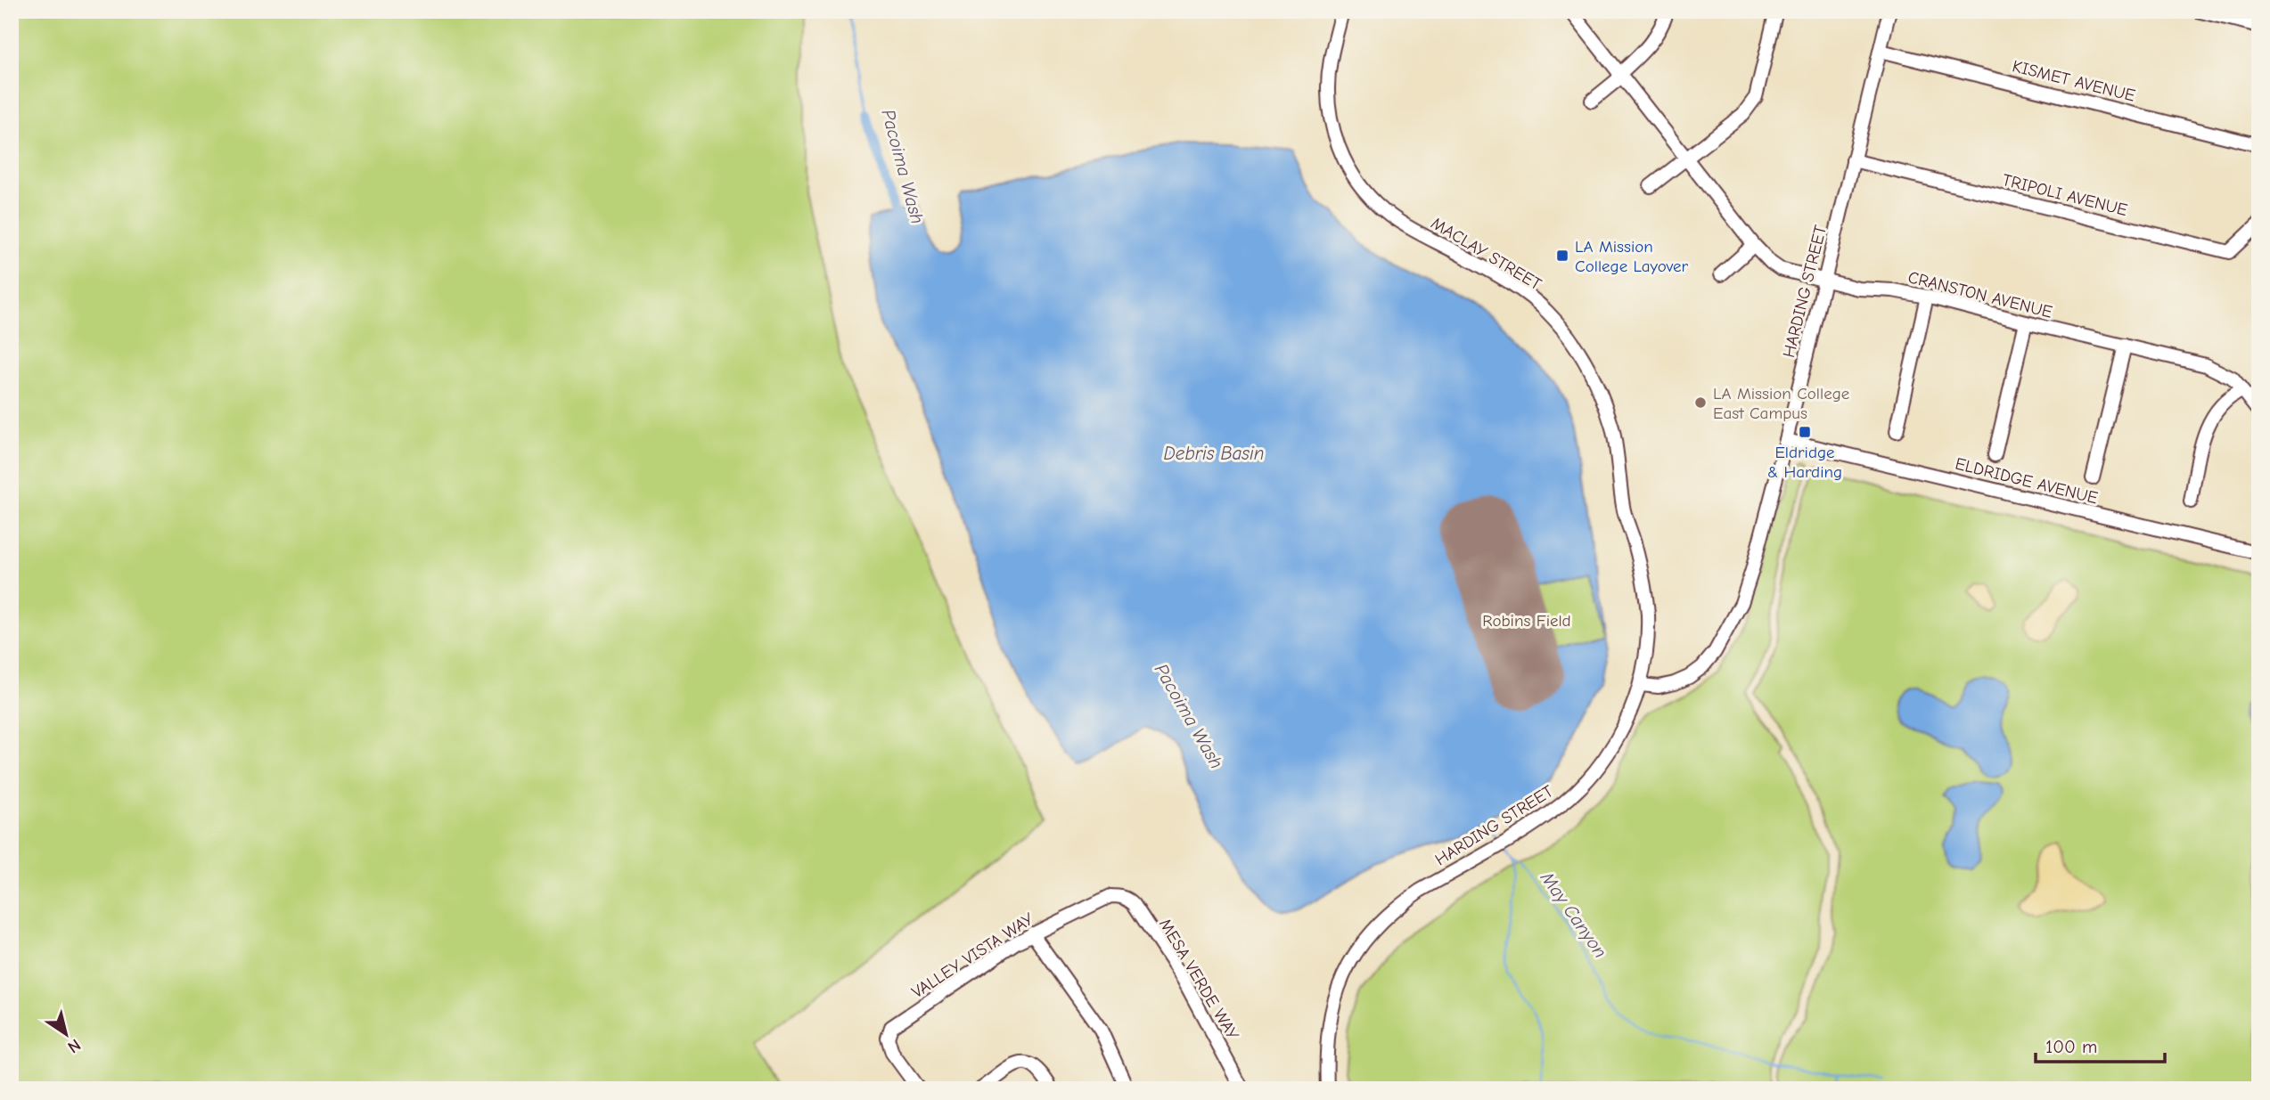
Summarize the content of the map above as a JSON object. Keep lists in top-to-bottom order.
{
  "streets": {
    "street": [
      "KISMET AVENUE",
      "TRIPOLI AVENUE",
      "MACLAY STREET",
      "HARDING STREET",
      "CRANSTON AVENUE",
      "ELDRIDGE AVENUE",
      "VALLEY VISTA WAY",
      "MESA VERDE WAY"
    ]
  },
  "crossings": [
    ["KISMET AVENUE", "HARDING STREET"],
    ["TRIPOLI AVENUE", "HARDING STREET"],
    ["MACLAY STREET", "HARDING STREET"],
    ["HARDING STREET", "CRANSTON AVENUE"],
    ["HARDING STREET", "ELDRIDGE AVENUE"],
    ["VALLEY VISTA WAY", "MESA VERDE WAY"]
  ],
  "water": ["Pacoima Wash", "Debris Basin", "May Canyon"],
  "parks": ["Robins Field"],
  "places": {
    "transit": ["LA Mission College Layover", "Eldridge & Harding"],
    "other": ["LA Mission College East Campus"]
  },
  "scale_bar": "100 m",
  "north": "bottom right"
}
